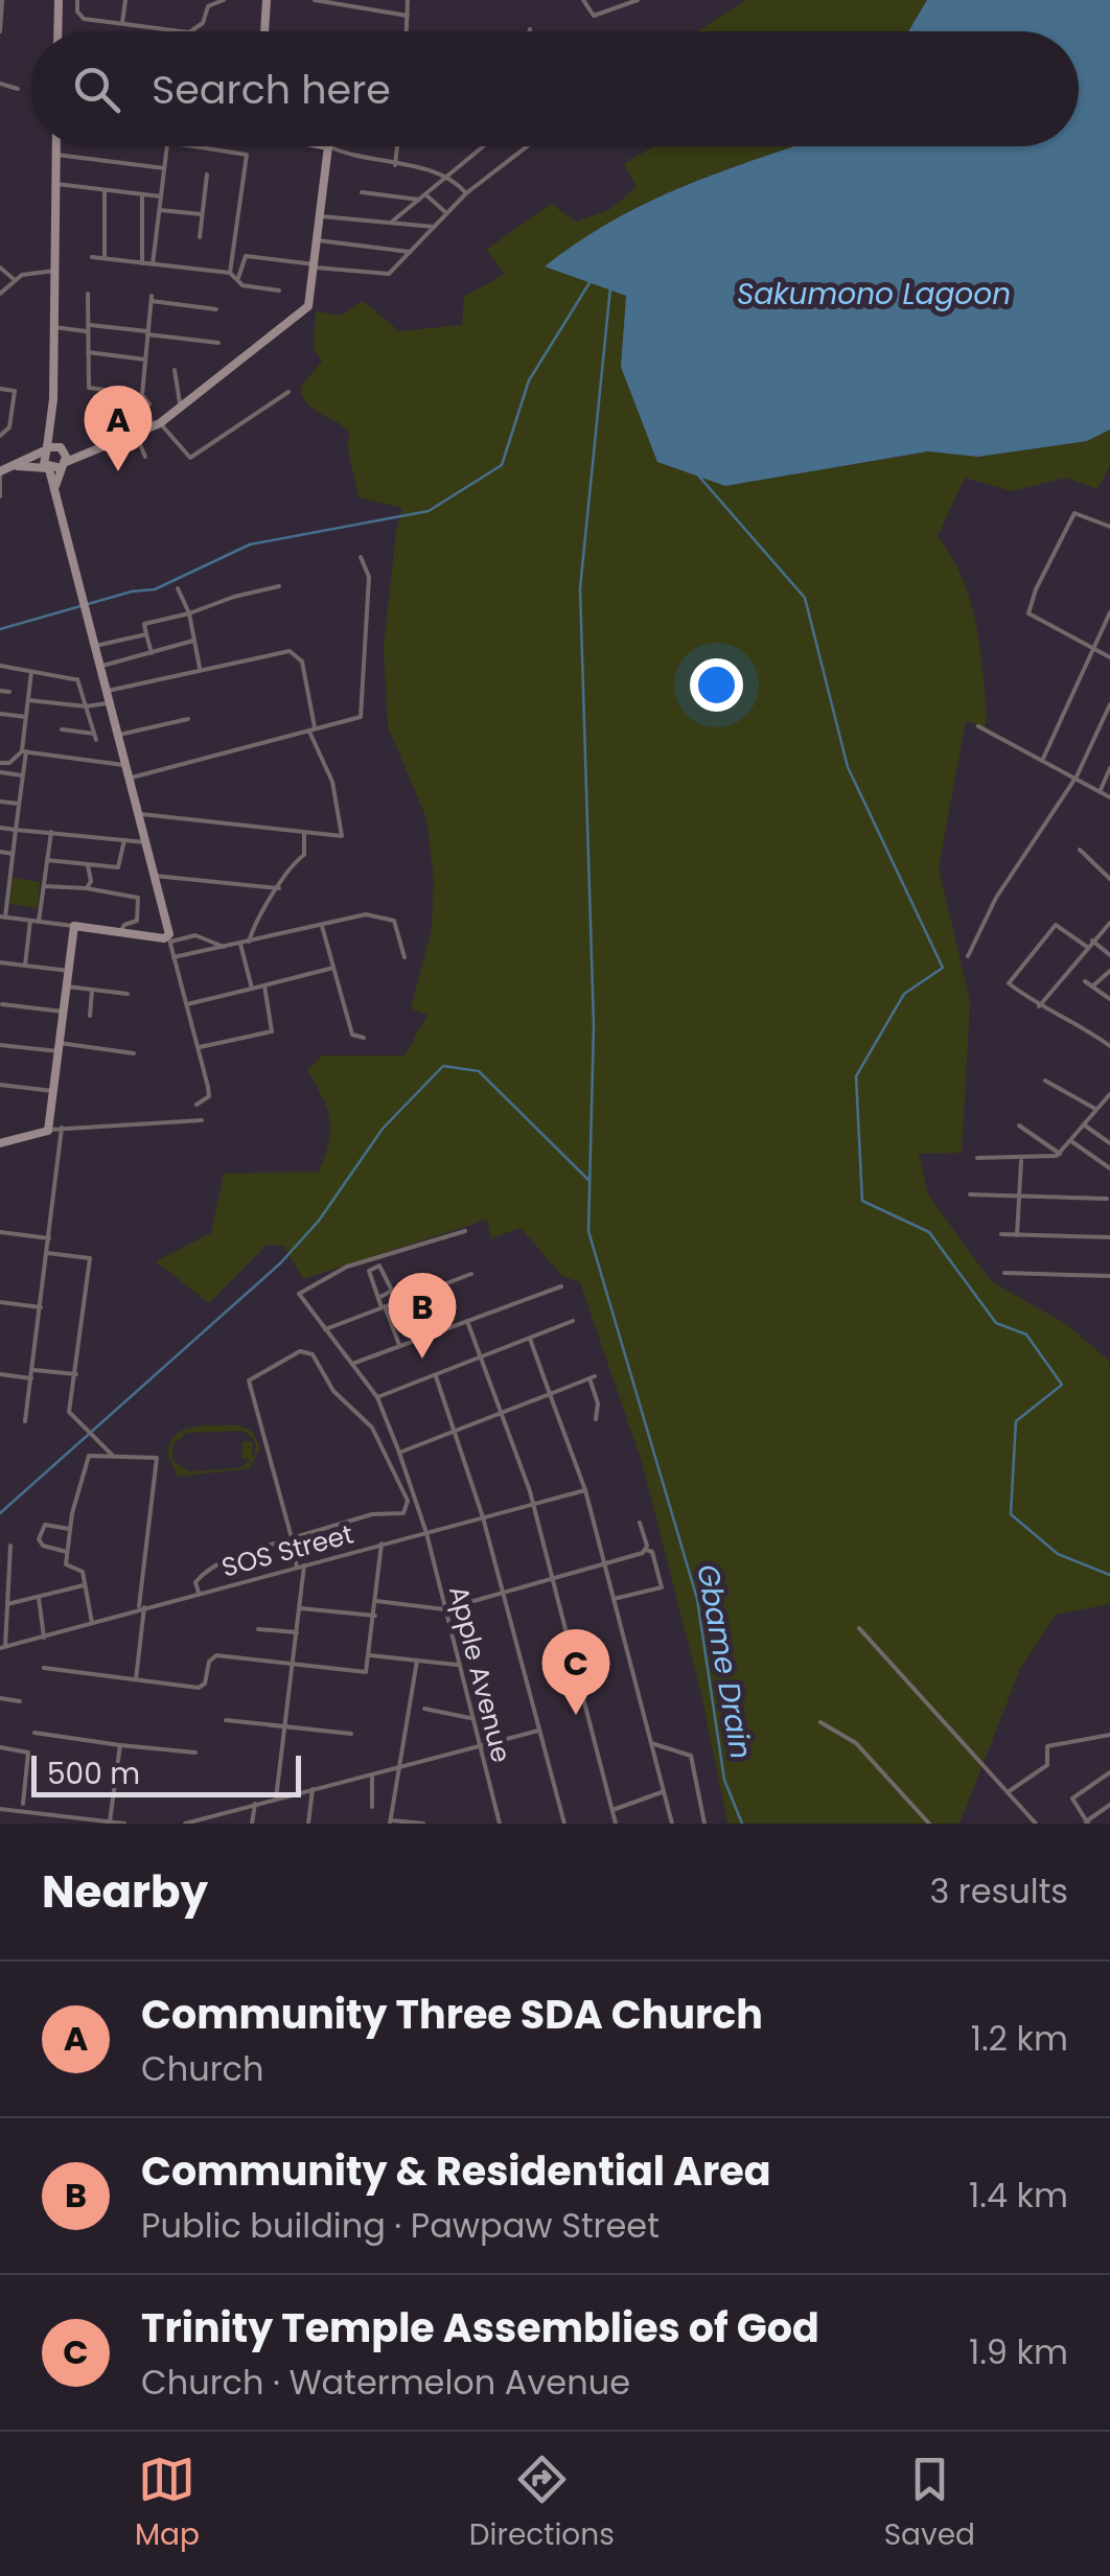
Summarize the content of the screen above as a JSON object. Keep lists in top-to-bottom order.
{
  "streets": {
    "street": ["SOS Street", "Apple Avenue"]
  },
  "crossings": [
    ["SOS Street", "Apple Avenue"]
  ],
  "water": ["Sakumono Lagoon", "Gbame Drain"],
  "scale_bar": "500 m",
  "page": {
    "search": "Search here",
    "pins": ["A", "B", "C"],
    "scale": "500 m",
    "heading": ["Nearby", "3 results"],
    "list": [
      {
        "mark": "A",
        "name": "Community Three SDA Church",
        "note": "Church",
        "value": "1.2 km"
      },
      {
        "mark": "B",
        "name": "Community & Residential Area",
        "note": "Public building · Pawpaw Street",
        "value": "1.4 km"
      },
      {
        "mark": "C",
        "name": "Trinity Temple Assemblies of God",
        "note": "Church · Watermelon Avenue",
        "value": "1.9 km"
      }
    ],
    "nav": ["Map", "Directions", "Saved"]
  }
}
